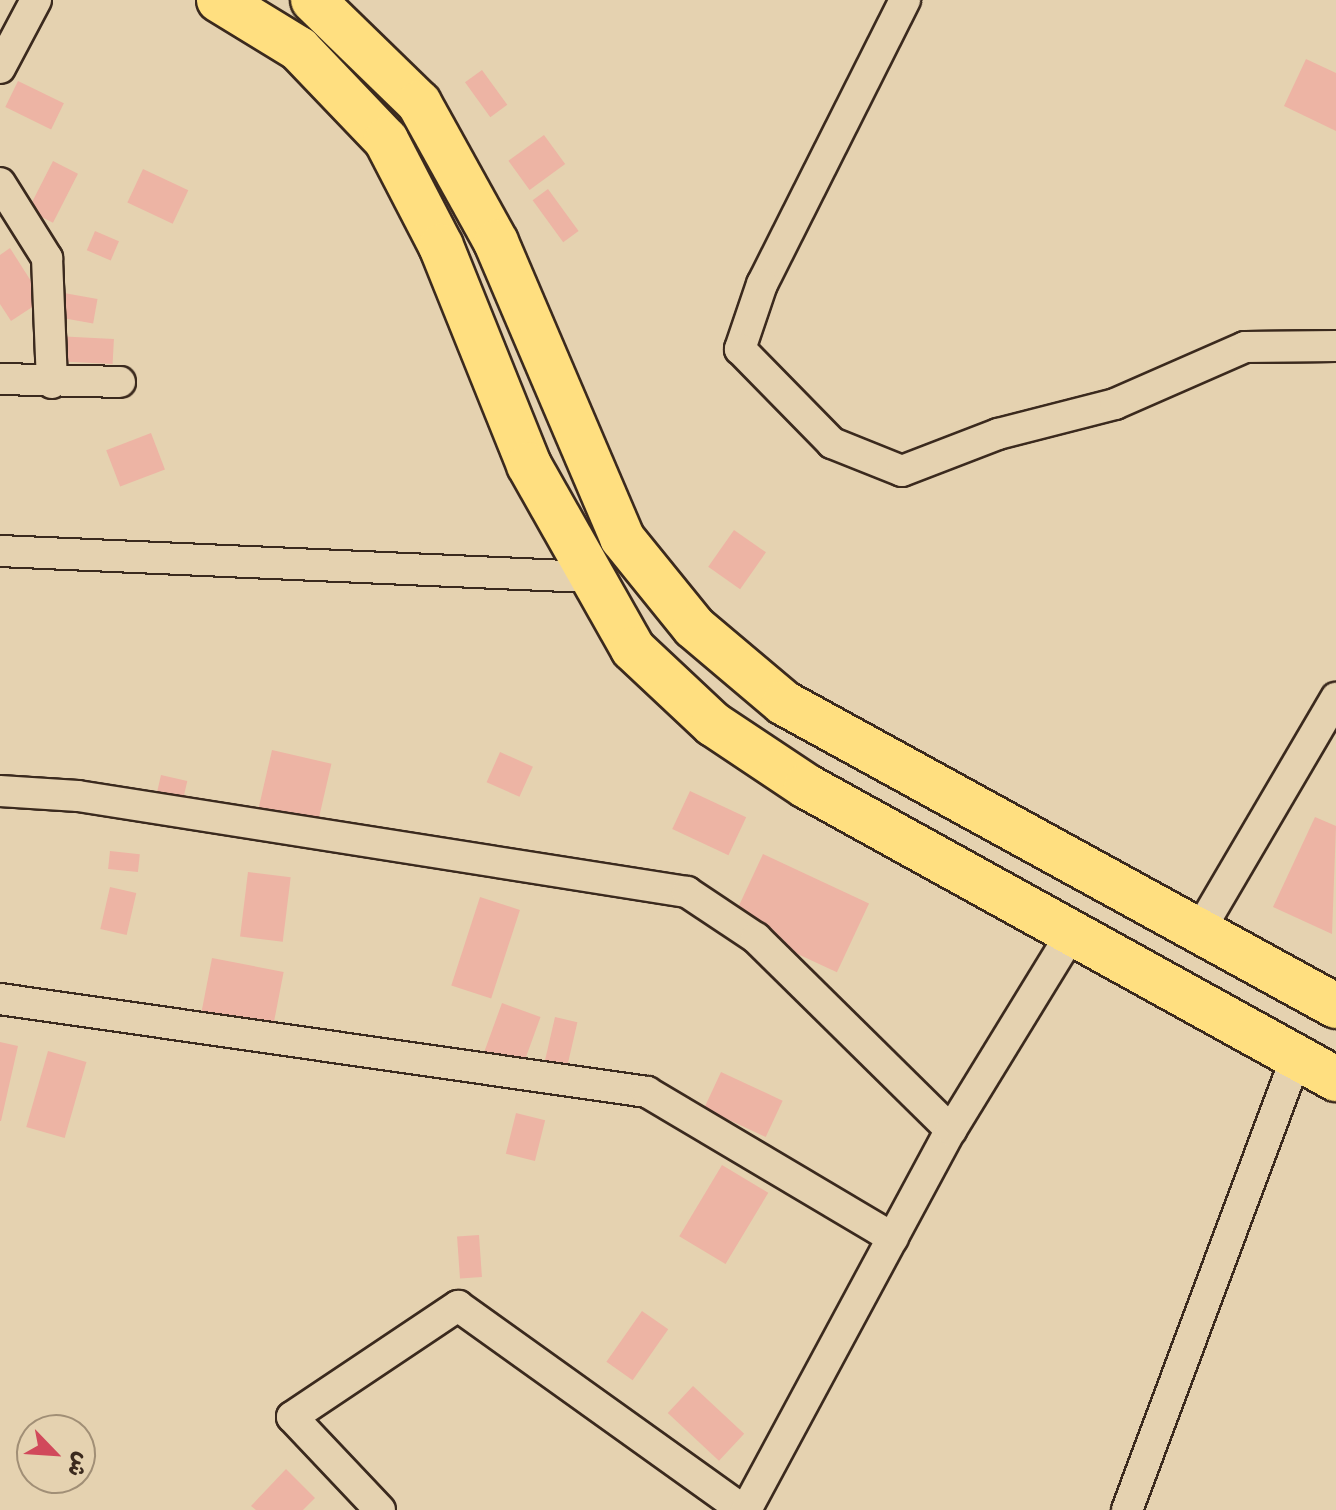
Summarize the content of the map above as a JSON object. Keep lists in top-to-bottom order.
{
  "north": "bottom right"
}
